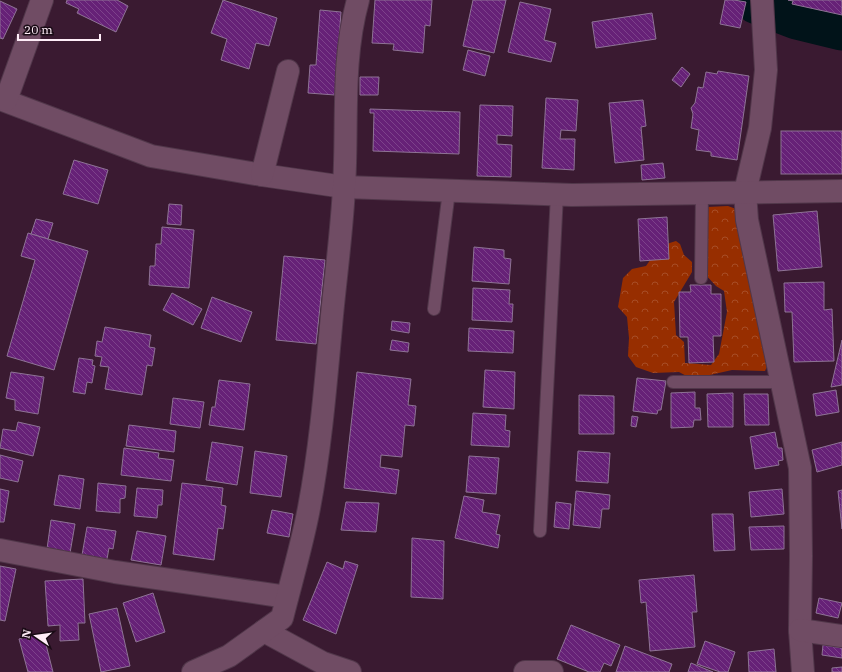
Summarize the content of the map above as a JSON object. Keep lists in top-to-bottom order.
{
  "scale_bar": "20 m",
  "north": "left"
}
